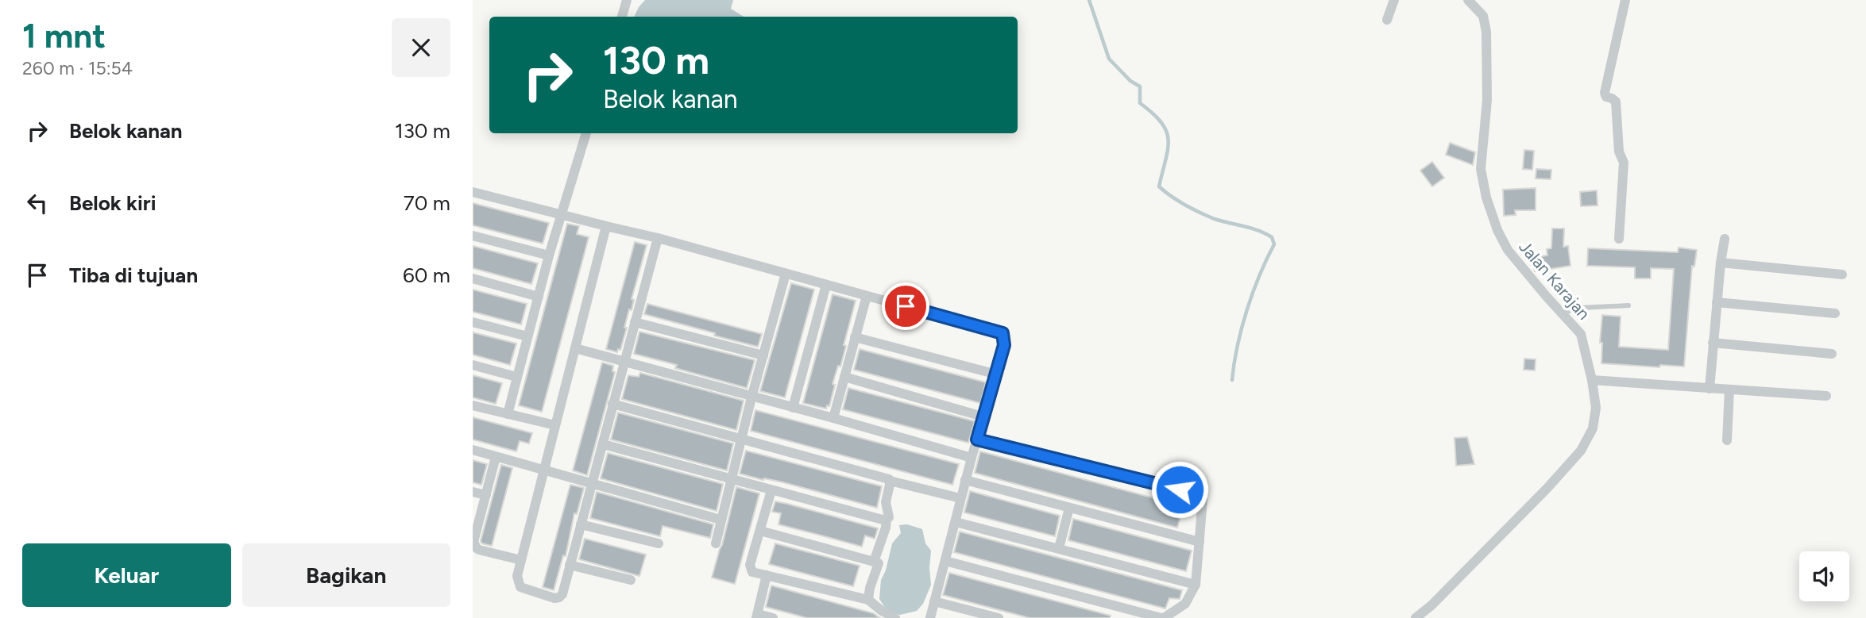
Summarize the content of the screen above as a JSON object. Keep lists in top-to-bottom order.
{
  "streets": {
    "street": ["Jalan Karajan"]
  },
  "page": {
    "heading": ["1 mnt", "260 m · 15:54"],
    "turn": ["130 m", "Belok kanan"],
    "list": [
      {
        "name": "Belok kanan",
        "value": "130 m"
      },
      {
        "name": "Belok kiri",
        "value": "70 m"
      },
      {
        "name": "Tiba di tujuan",
        "value": "60 m"
      }
    ],
    "buttons": ["Keluar", "Bagikan"]
  }
}
